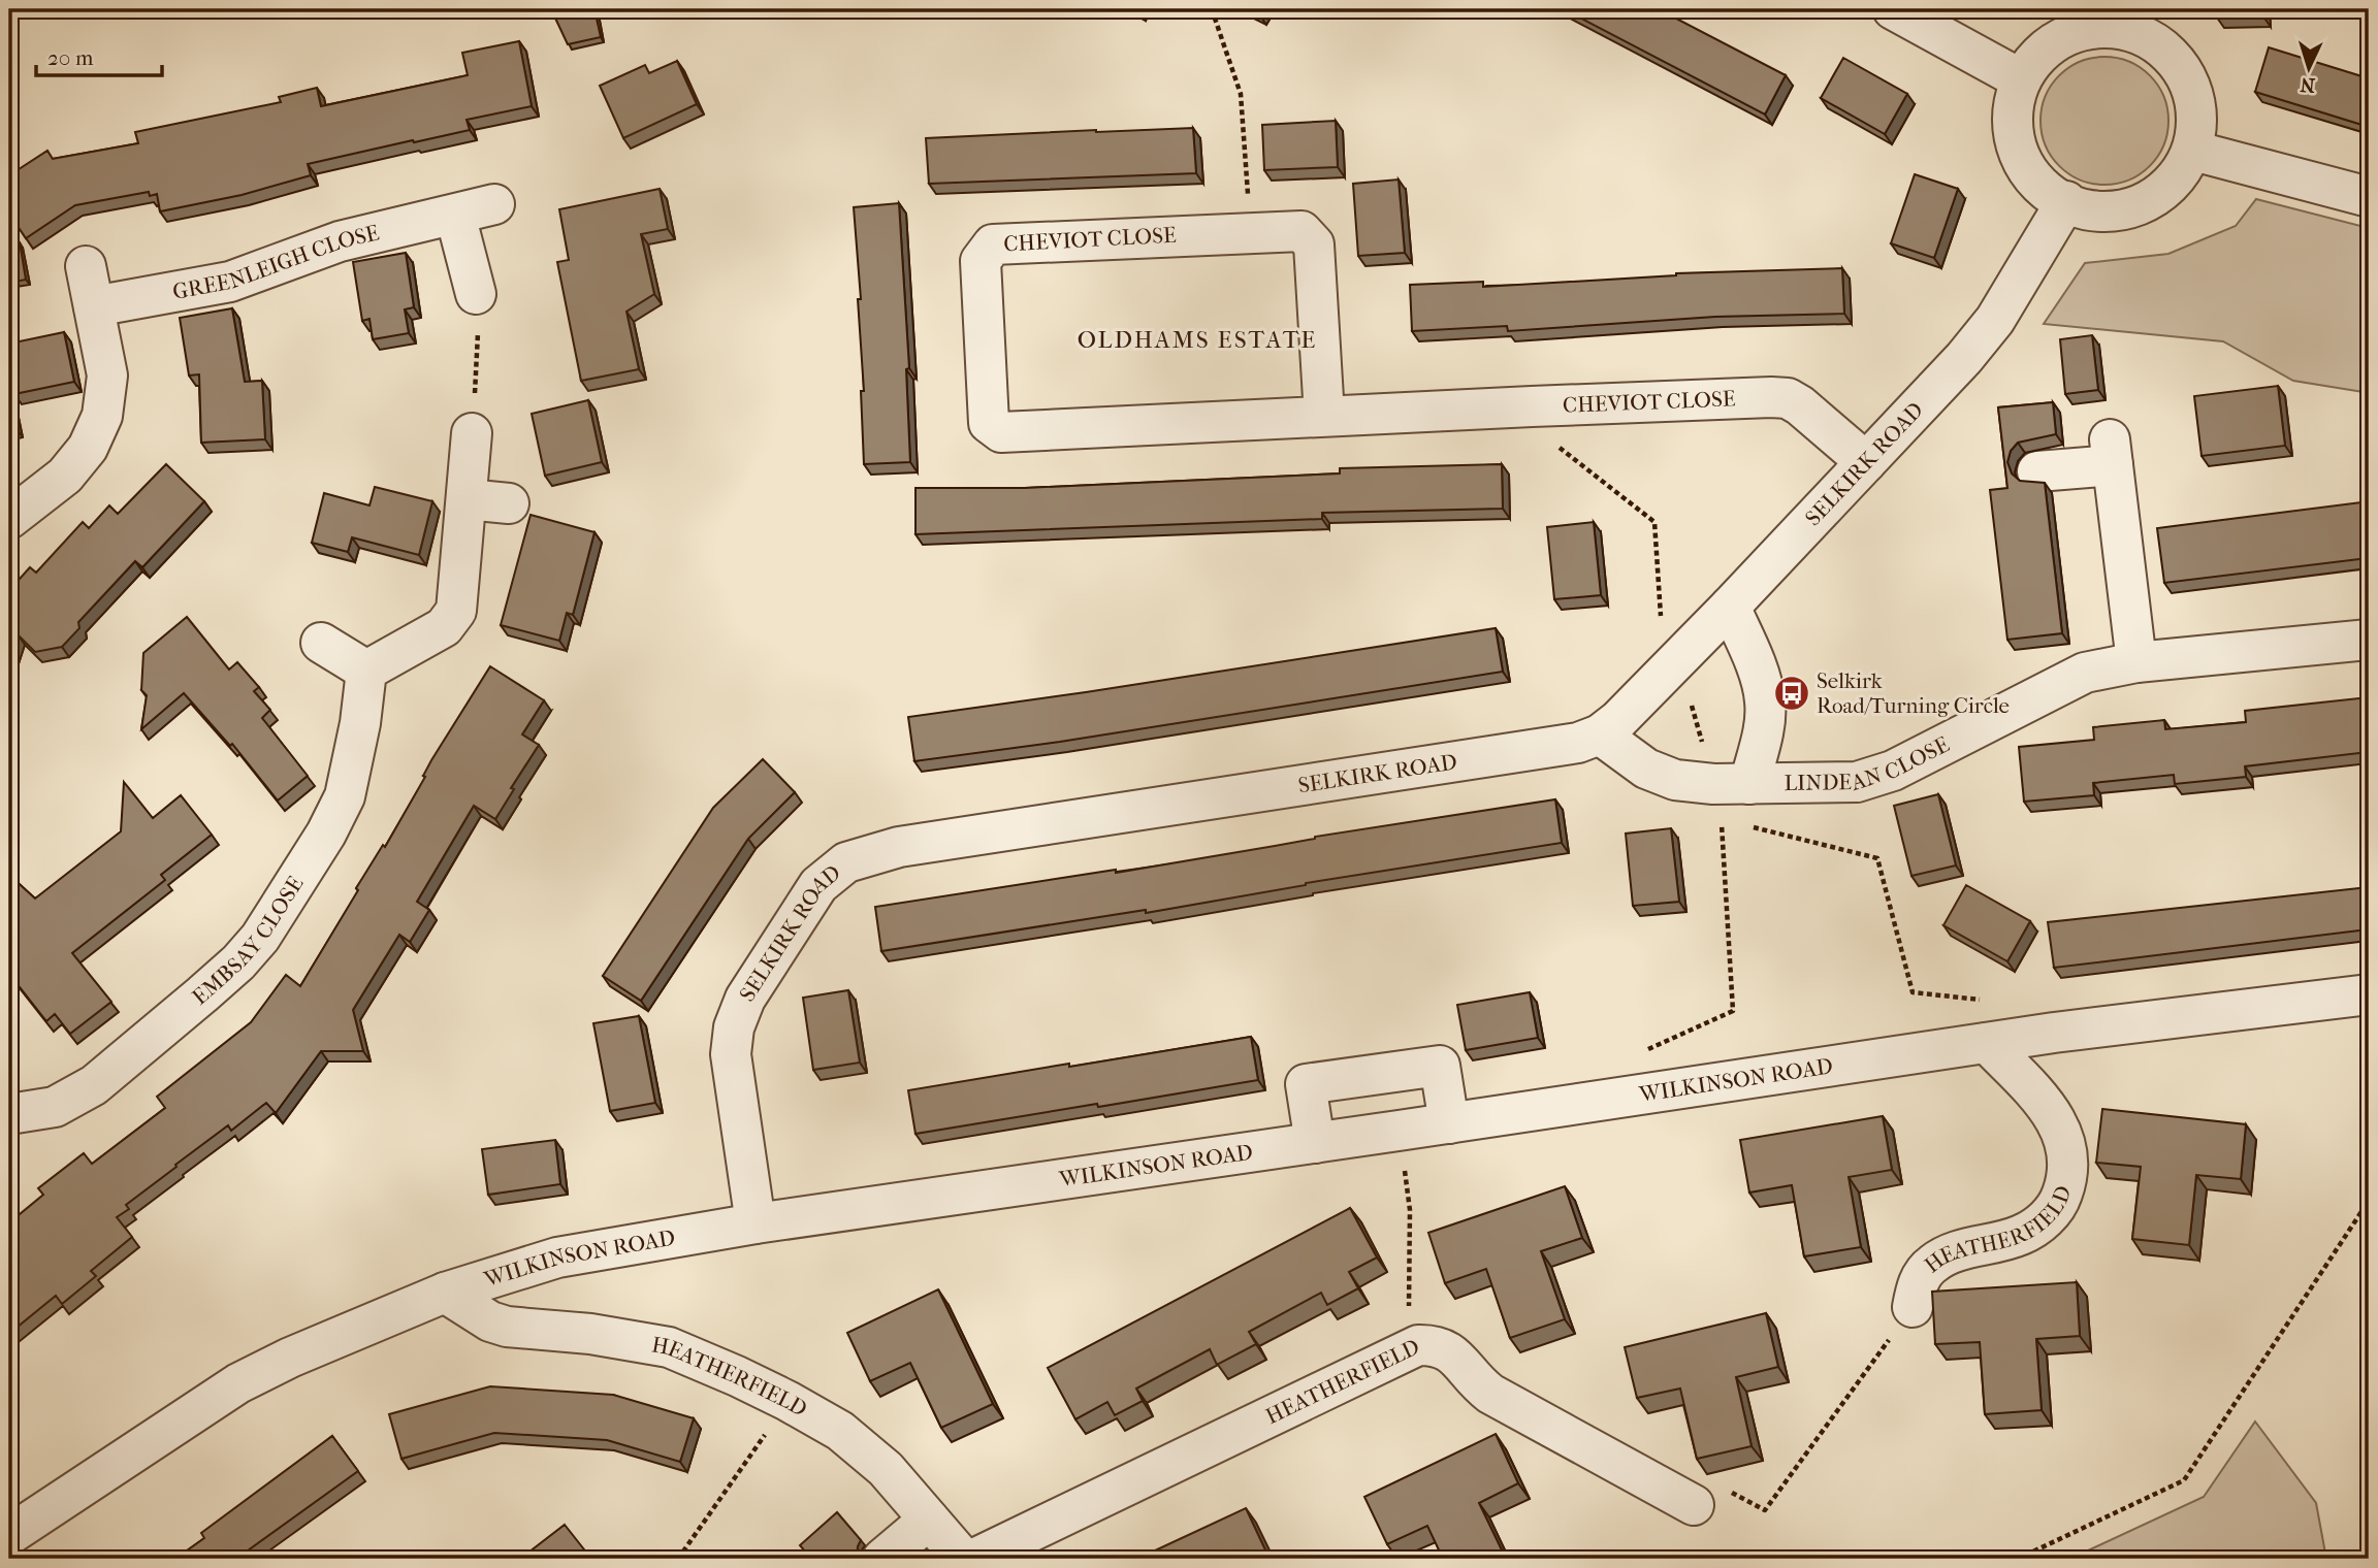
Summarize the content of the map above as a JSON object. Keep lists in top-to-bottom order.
{
  "streets": {
    "street": [
      "CHEVIOT CLOSE",
      "GREENLEIGH CLOSE",
      "SELKIRK ROAD",
      "LINDEAN CLOSE",
      "EMBSAY CLOSE",
      "WILKINSON ROAD",
      "HEATHERFIELD"
    ]
  },
  "crossings": [
    ["CHEVIOT CLOSE", "SELKIRK ROAD"],
    ["SELKIRK ROAD", "LINDEAN CLOSE"],
    ["SELKIRK ROAD", "WILKINSON ROAD"],
    ["WILKINSON ROAD", "HEATHERFIELD"]
  ],
  "districts": ["OLDHAMS ESTATE"],
  "places": {
    "bus stop": ["Selkirk Road/Turning Circle"]
  },
  "scale_bar": "20 m",
  "north": "bottom"
}
